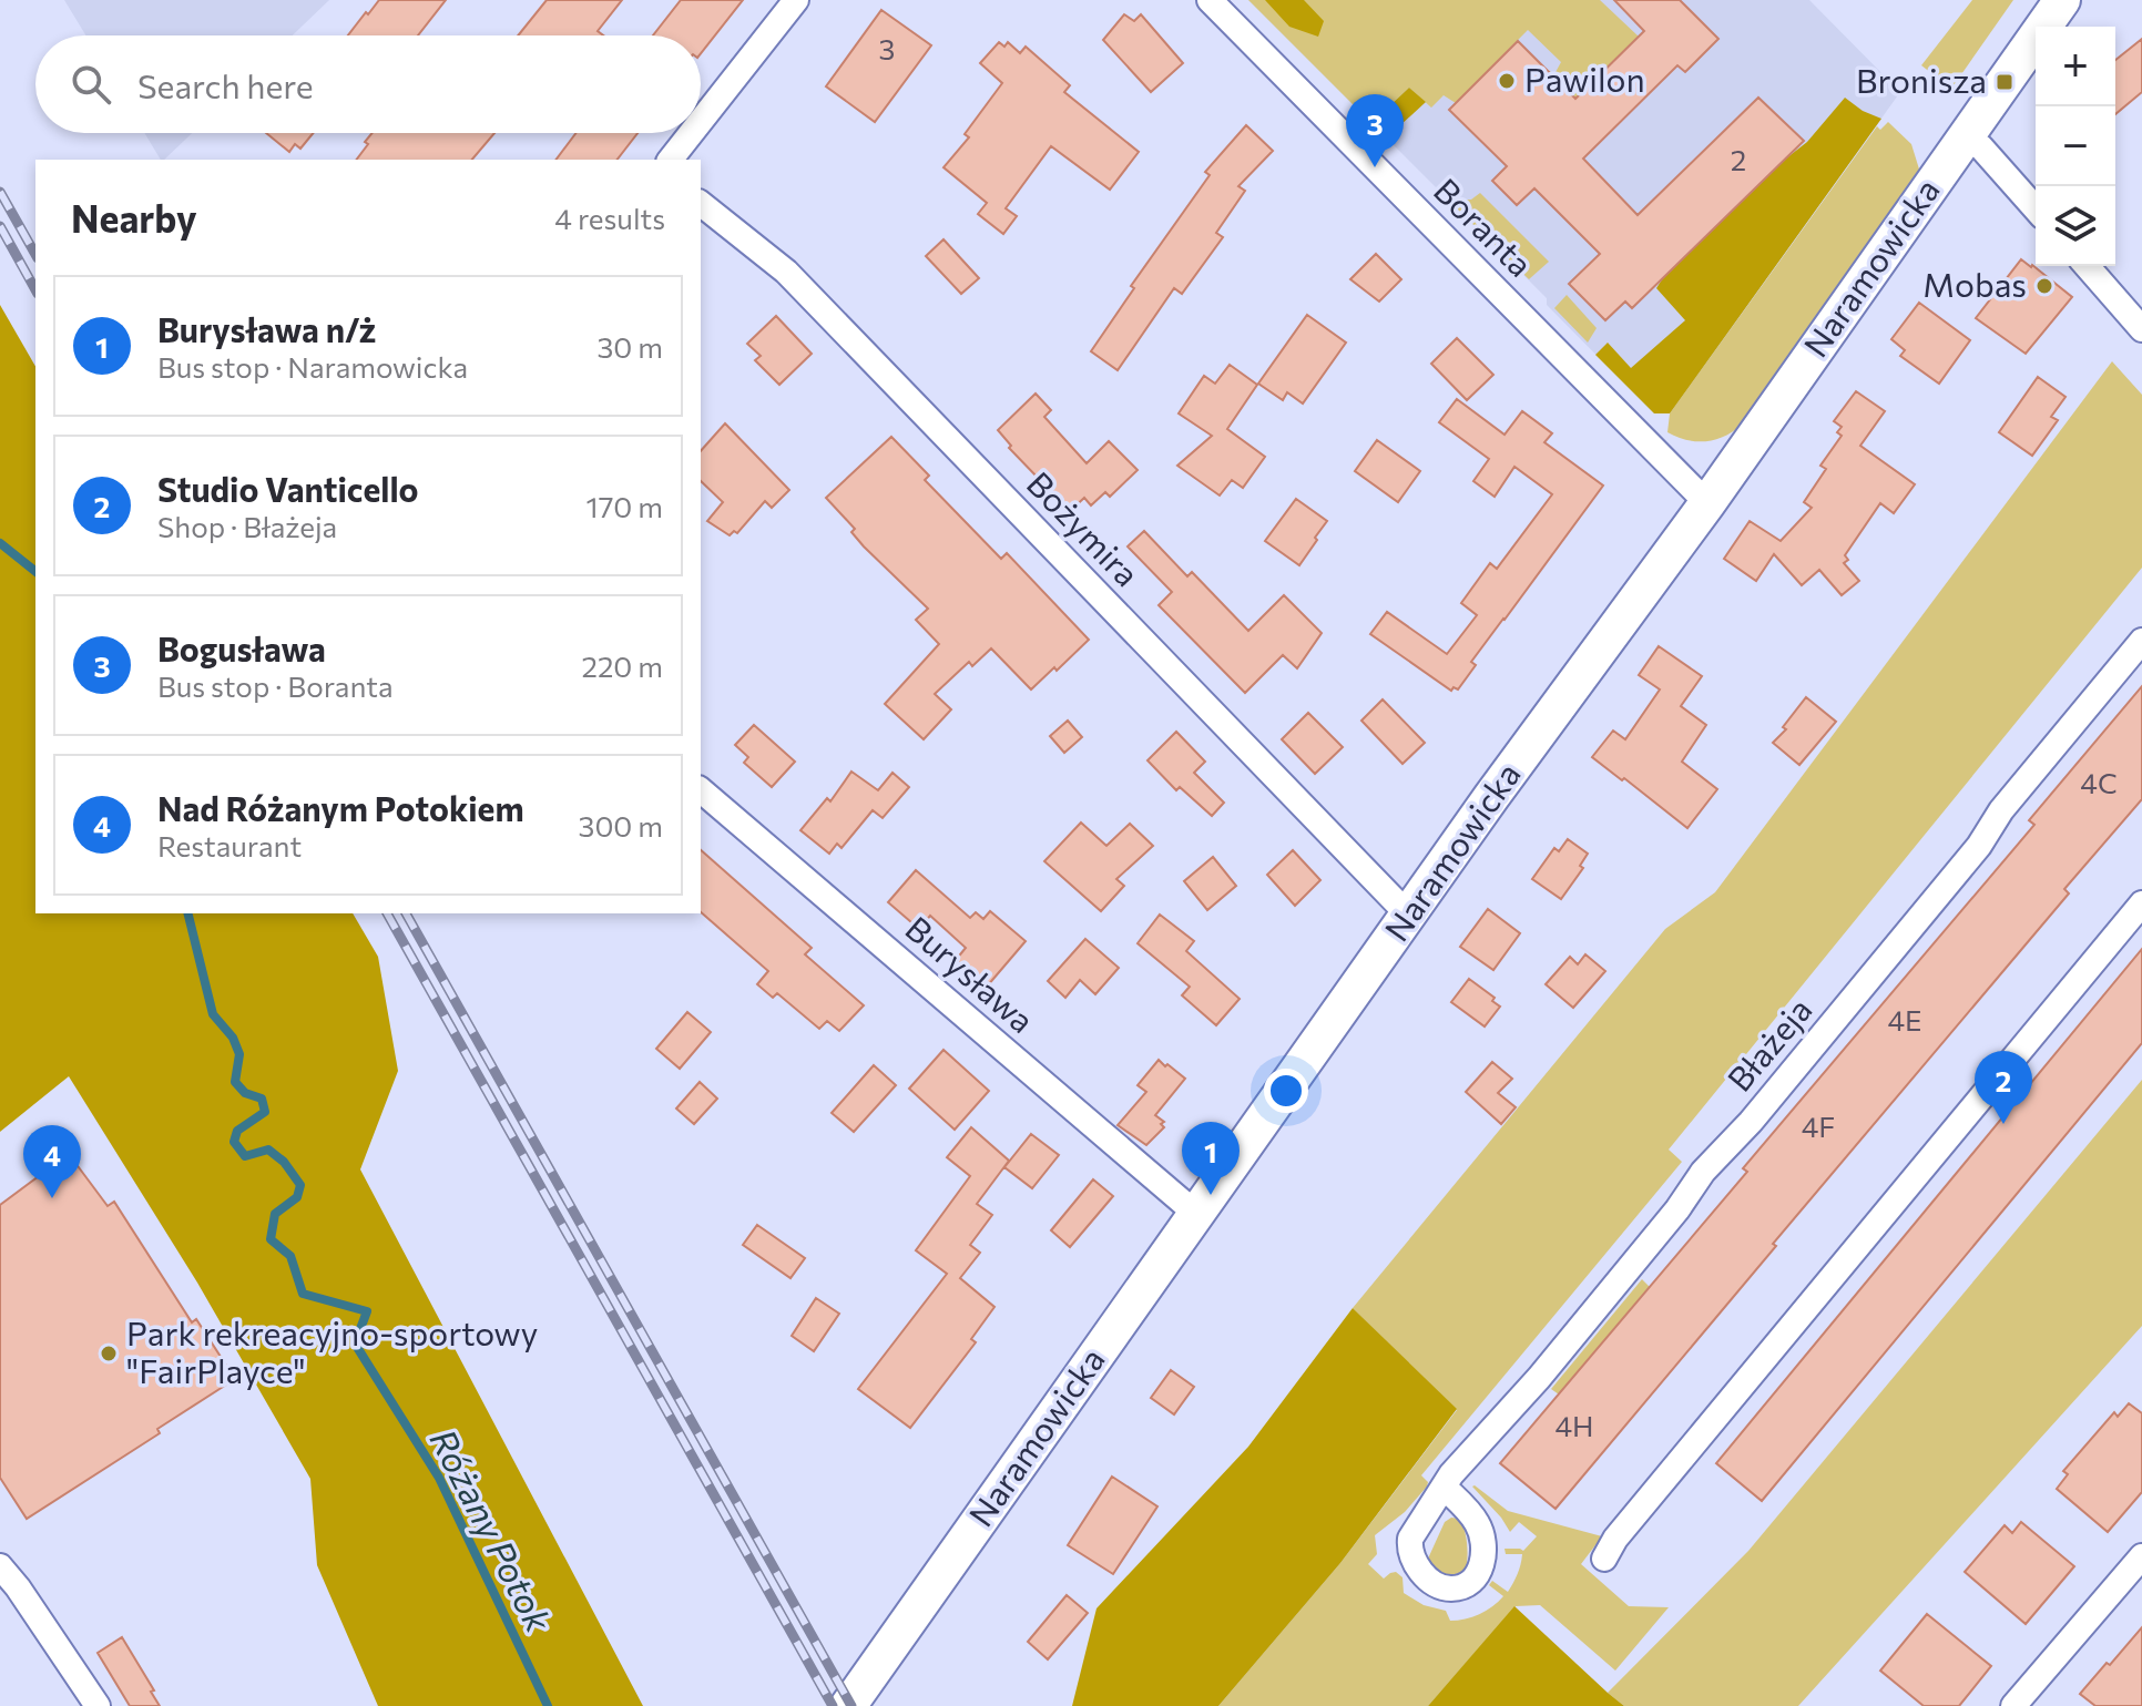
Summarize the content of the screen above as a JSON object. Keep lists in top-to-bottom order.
{
  "streets": {
    "street": [
      "Boranta",
      "Naramowicka",
      "Bożymira",
      "Burysława",
      "Błażeja"
    ]
  },
  "crossings": [
    ["Boranta", "Naramowicka"],
    ["Naramowicka", "Bożymira"],
    ["Naramowicka", "Burysława"]
  ],
  "water": ["Różany Potok"],
  "places": {
    "other": ["Pawilon", "Mobas", "Park rekreacyjno-sportowy \"FairPlayce\""],
    "transit": ["Bronisza"]
  },
  "house_numbers": [
    "3",
    "2",
    "4C",
    "4E",
    "4F",
    "4H"
  ],
  "page": {
    "map_buttons": ["+", "−"],
    "search": "Search here",
    "pins": [
      "3",
      "2",
      "1",
      "4"
    ],
    "heading": ["Nearby", "4 results"],
    "list": [
      {
        "mark": "1",
        "name": "Burysława n/ż",
        "note": "Bus stop · Naramowicka",
        "value": "30 m"
      },
      {
        "mark": "2",
        "name": "Studio Vanticello",
        "note": "Shop · Błażeja",
        "value": "170 m"
      },
      {
        "mark": "3",
        "name": "Bogusława",
        "note": "Bus stop · Boranta",
        "value": "220 m"
      },
      {
        "mark": "4",
        "name": "Nad Różanym Potokiem",
        "note": "Restaurant",
        "value": "300 m"
      }
    ]
  }
}
